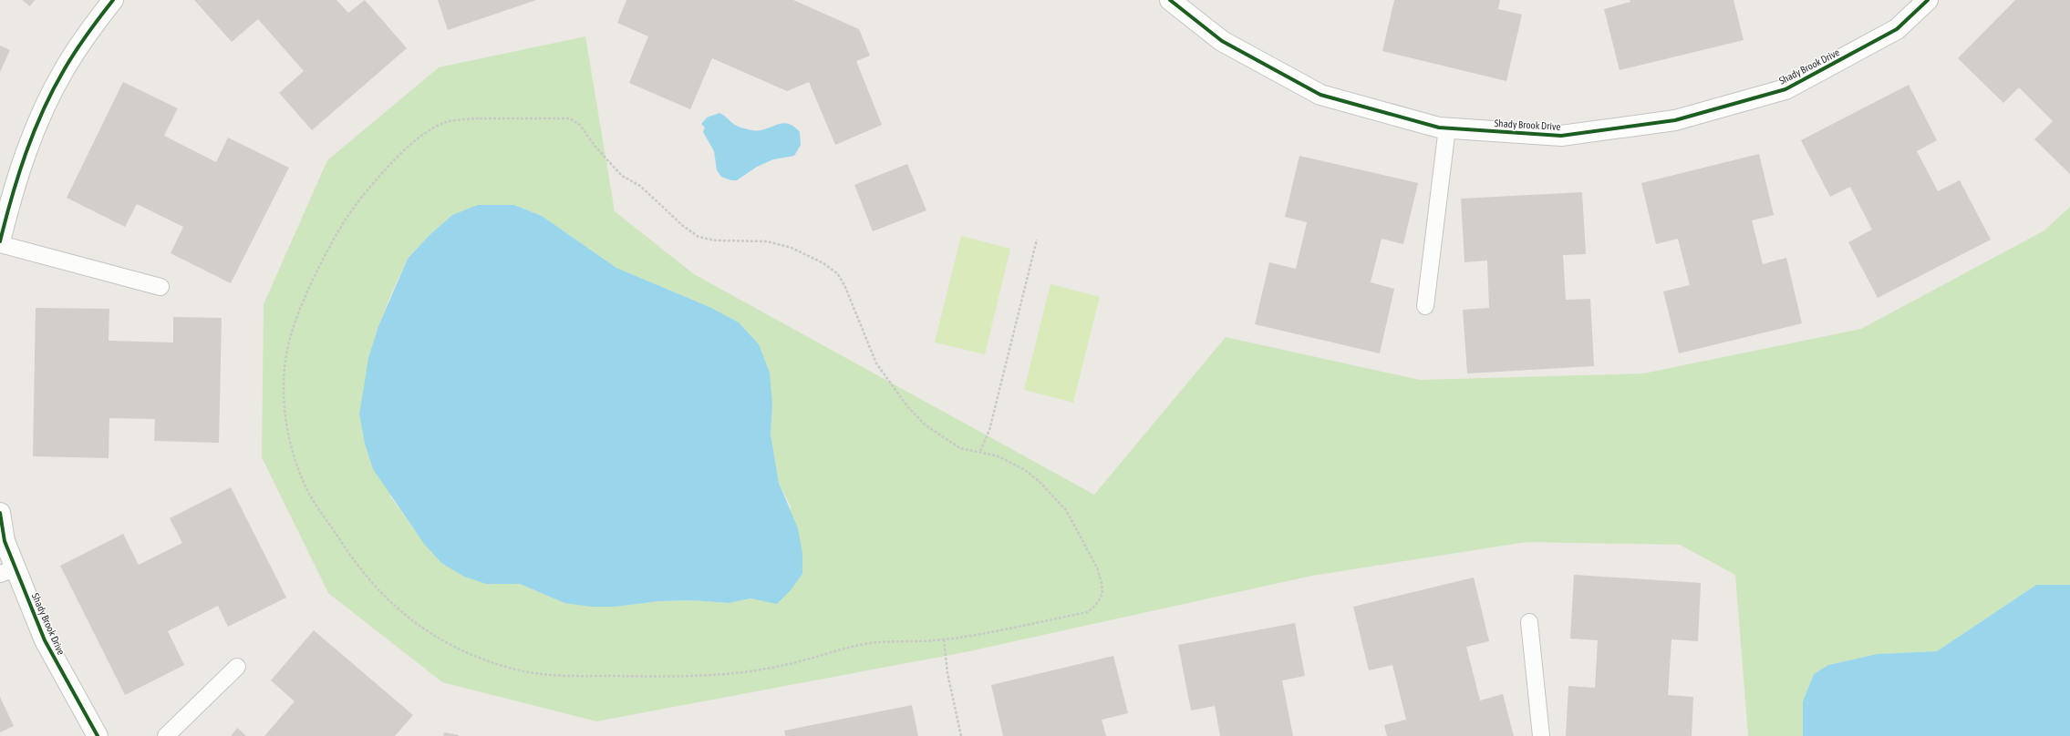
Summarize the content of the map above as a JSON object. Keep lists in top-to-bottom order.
{
  "streets": {
    "street": ["Shady Brook Drive"]
  }
}
